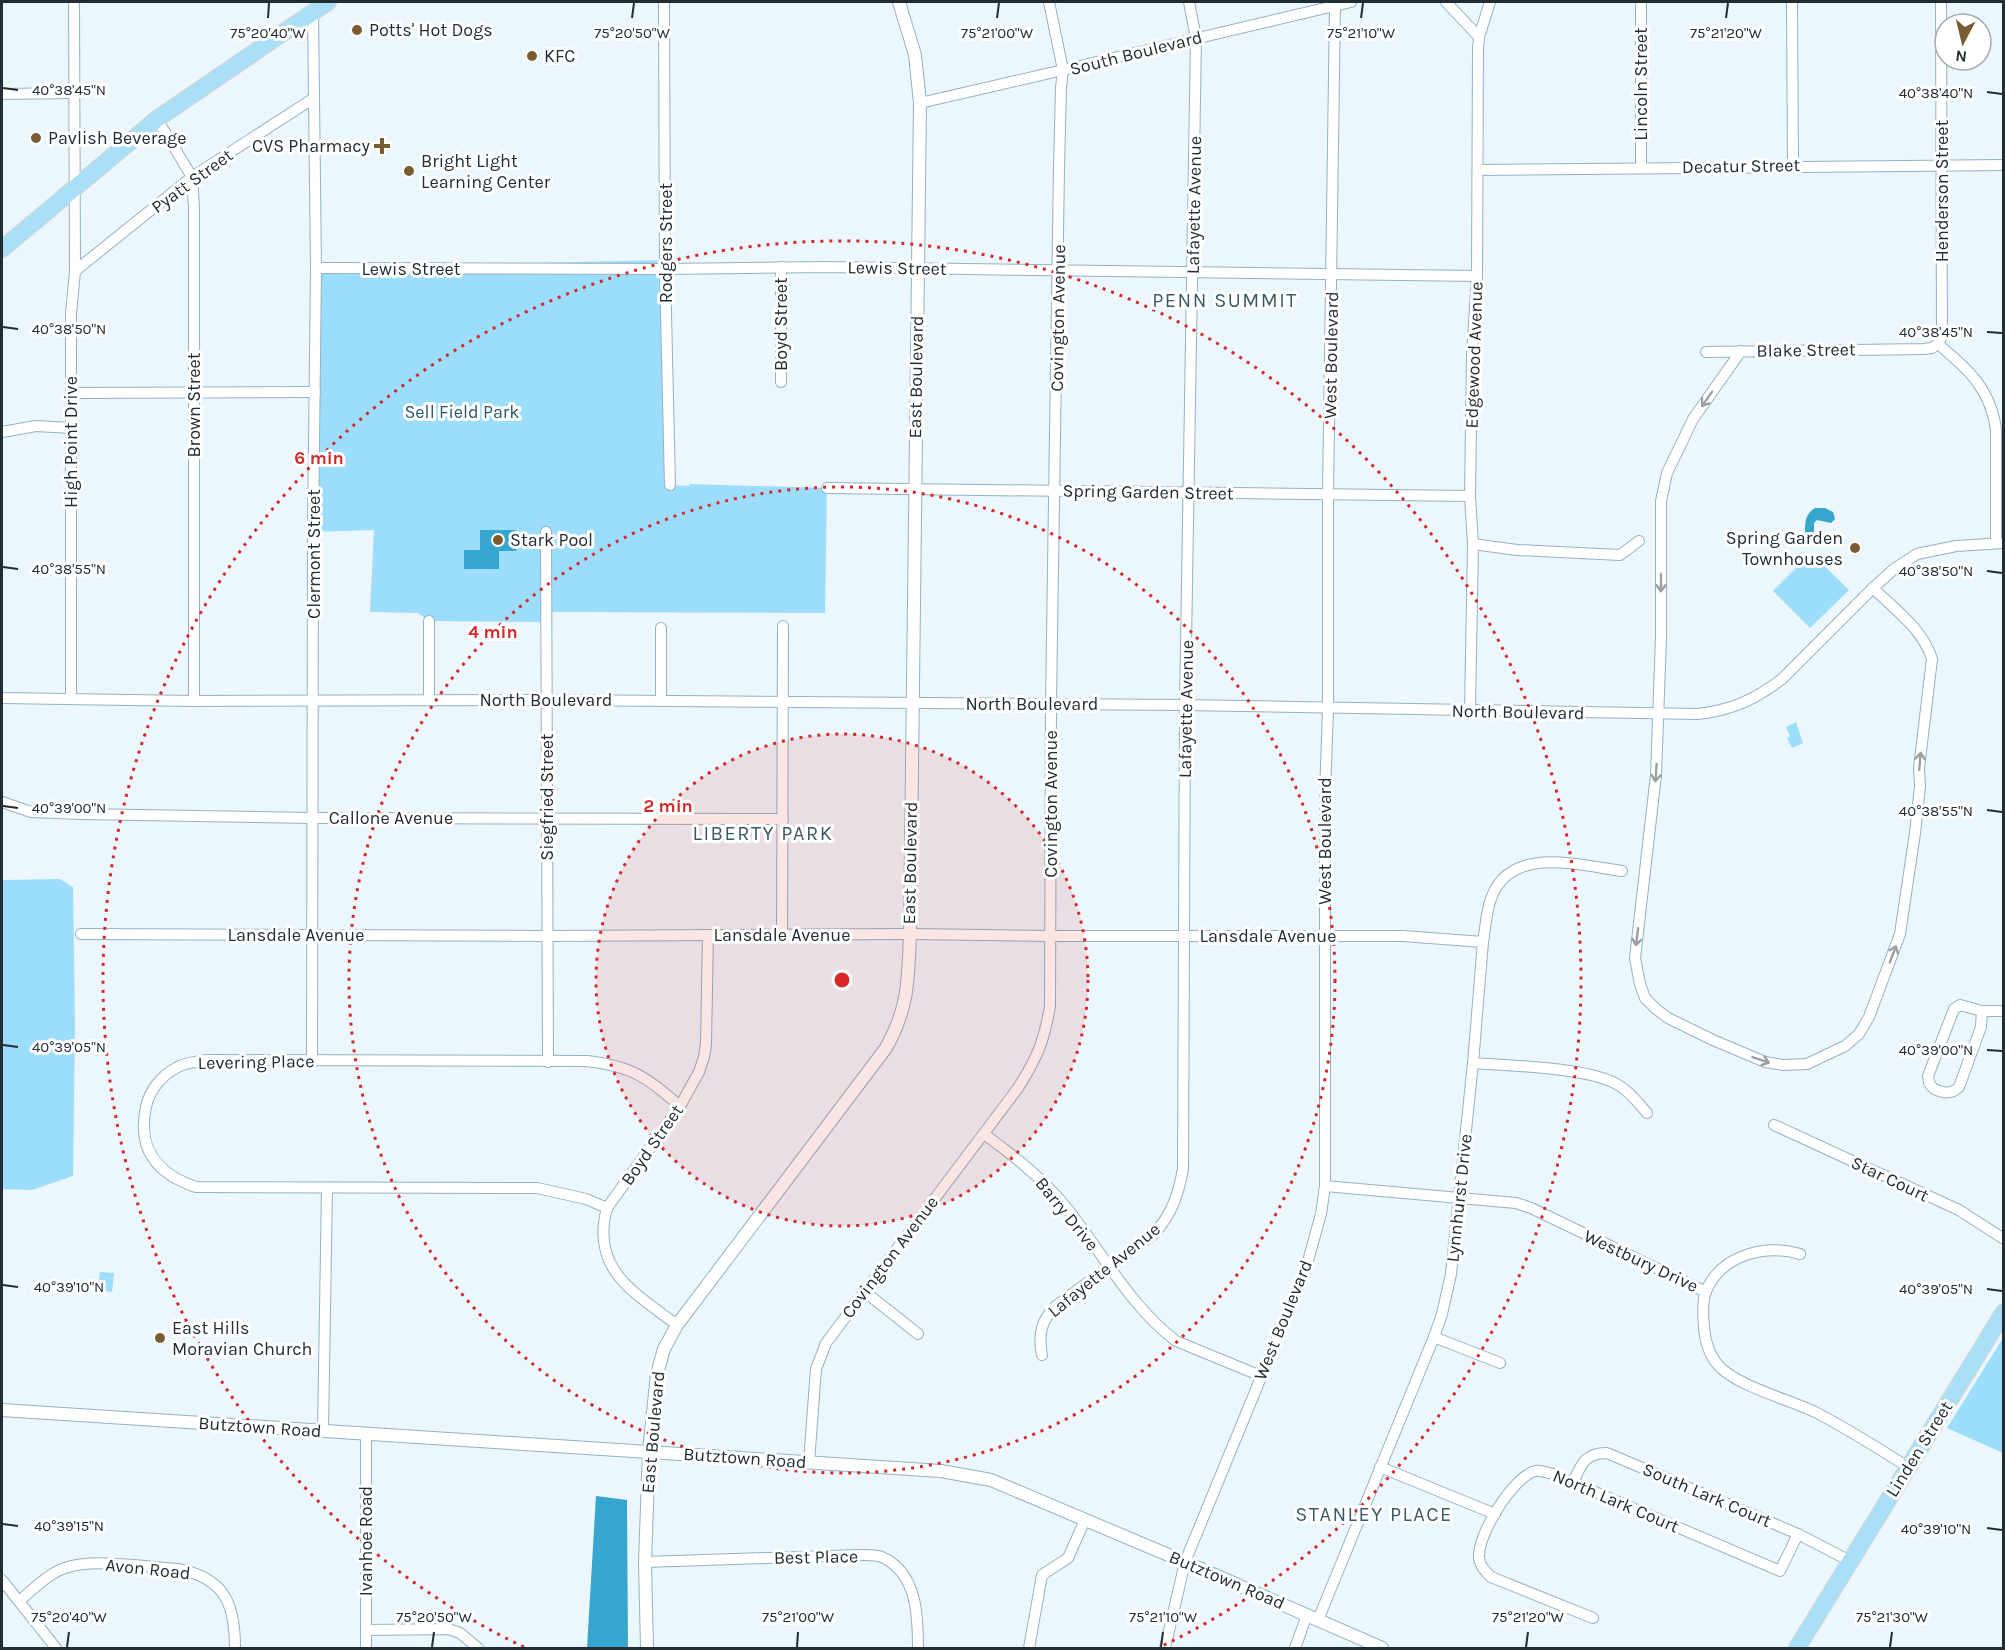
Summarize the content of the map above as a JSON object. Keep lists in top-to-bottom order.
{
  "streets": {
    "main road": ["Linden Street"],
    "street": [
      "South Boulevard",
      "Lincoln Street",
      "Decatur Street",
      "Pyatt Street",
      "Henderson Street",
      "Lafayette Avenue",
      "Rodgers Street",
      "Lewis Street",
      "Covington Avenue",
      "Boyd Street",
      "Blake Street",
      "West Boulevard",
      "Edgewood Avenue",
      "East Boulevard",
      "Brown Street",
      "High Point Drive",
      "Spring Garden Street",
      "Clermont Street",
      "North Boulevard",
      "Siegfried Street",
      "Callone Avenue",
      "Lansdale Avenue",
      "Levering Place",
      "Star Court",
      "Lynnhurst Drive",
      "Barry Drive",
      "Westbury Drive",
      "Butztown Road",
      "South Lark Court",
      "North Lark Court",
      "Ivanhoe Road",
      "Best Place",
      "Avon Road"
    ]
  },
  "crossings": [
    ["South Boulevard", "Lafayette Avenue"],
    ["South Boulevard", "Covington Avenue"],
    ["South Boulevard", "West Boulevard"],
    ["South Boulevard", "East Boulevard"],
    ["Lincoln Street", "Decatur Street"],
    ["Decatur Street", "Henderson Street"],
    ["Decatur Street", "Edgewood Avenue"],
    ["Pyatt Street", "Brown Street"],
    ["Pyatt Street", "High Point Drive"],
    ["Pyatt Street", "Clermont Street"],
    ["Henderson Street", "Blake Street"],
    ["Lafayette Avenue", "Lewis Street"],
    ["Lafayette Avenue", "Spring Garden Street"],
    ["Lafayette Avenue", "North Boulevard"],
    ["Lafayette Avenue", "Lansdale Avenue"],
    ["Lafayette Avenue", "Barry Drive"],
    ["Rodgers Street", "Lewis Street"],
    ["Lewis Street", "Covington Avenue"],
    ["Lewis Street", "Boyd Street"],
    ["Lewis Street", "West Boulevard"],
    ["Lewis Street", "Edgewood Avenue"],
    ["Lewis Street", "East Boulevard"],
    ["Lewis Street", "Clermont Street"],
    ["Covington Avenue", "Spring Garden Street"],
    ["Covington Avenue", "North Boulevard"],
    ["Covington Avenue", "Lansdale Avenue"],
    ["Covington Avenue", "Barry Drive"],
    ["Covington Avenue", "Butztown Road"],
    ["Boyd Street", "East Boulevard"],
    ["Boyd Street", "Lansdale Avenue"],
    ["Boyd Street", "Levering Place"],
    ["Blake Street", "North Boulevard"],
    ["West Boulevard", "Spring Garden Street"],
    ["West Boulevard", "North Boulevard"],
    ["West Boulevard", "Lansdale Avenue"],
    ["West Boulevard", "Barry Drive"],
    ["West Boulevard", "Westbury Drive"],
    ["West Boulevard", "Butztown Road"],
    ["Edgewood Avenue", "Spring Garden Street"],
    ["Edgewood Avenue", "North Boulevard"],
    ["East Boulevard", "Spring Garden Street"],
    ["East Boulevard", "North Boulevard"],
    ["East Boulevard", "Lansdale Avenue"],
    ["East Boulevard", "Butztown Road"],
    ["East Boulevard", "Best Place"],
    ["Brown Street", "North Boulevard"],
    ["High Point Drive", "North Boulevard"],
    ["Clermont Street", "North Boulevard"],
    ["Clermont Street", "Callone Avenue"],
    ["Clermont Street", "Lansdale Avenue"],
    ["Clermont Street", "Levering Place"],
    ["North Boulevard", "Siegfried Street"],
    ["Siegfried Street", "Callone Avenue"],
    ["Siegfried Street", "Lansdale Avenue"],
    ["Siegfried Street", "Levering Place"],
    ["Lansdale Avenue", "Lynnhurst Drive"],
    ["Lynnhurst Drive", "Westbury Drive"],
    ["Lynnhurst Drive", "Butztown Road"],
    ["Westbury Drive", "Linden Street"],
    ["Butztown Road", "Ivanhoe Road"],
    ["Linden Street", "South Lark Court"],
    ["South Lark Court", "North Lark Court"]
  ],
  "districts": ["PENN SUMMIT", "LIBERTY PARK", "STANLEY PLACE"],
  "parks": ["Sell Field Park"],
  "places": {
    "other": [
      "Potts' Hot Dogs",
      "KFC",
      "Pavlish Beverage",
      "Bright Light Learning Center",
      "Stark Pool",
      "Spring Garden Townhouses",
      "East Hills Moravian Church"
    ],
    "health": ["CVS Pharmacy"]
  },
  "north": "bottom",
  "coordinates": [
    "75°20'40\"W",
    "75°20'50\"W",
    "75°21'00\"W",
    "75°21'10\"W",
    "75°21'20\"W",
    "40°38'45\"N",
    "40°38'40\"N",
    "40°38'50\"N",
    "40°38'55\"N",
    "40°39'00\"N",
    "40°39'05\"N",
    "40°39'10\"N",
    "40°39'15\"N",
    "75°21'30\"W"
  ],
  "rings": ["6 min", "4 min", "2 min"]
}
